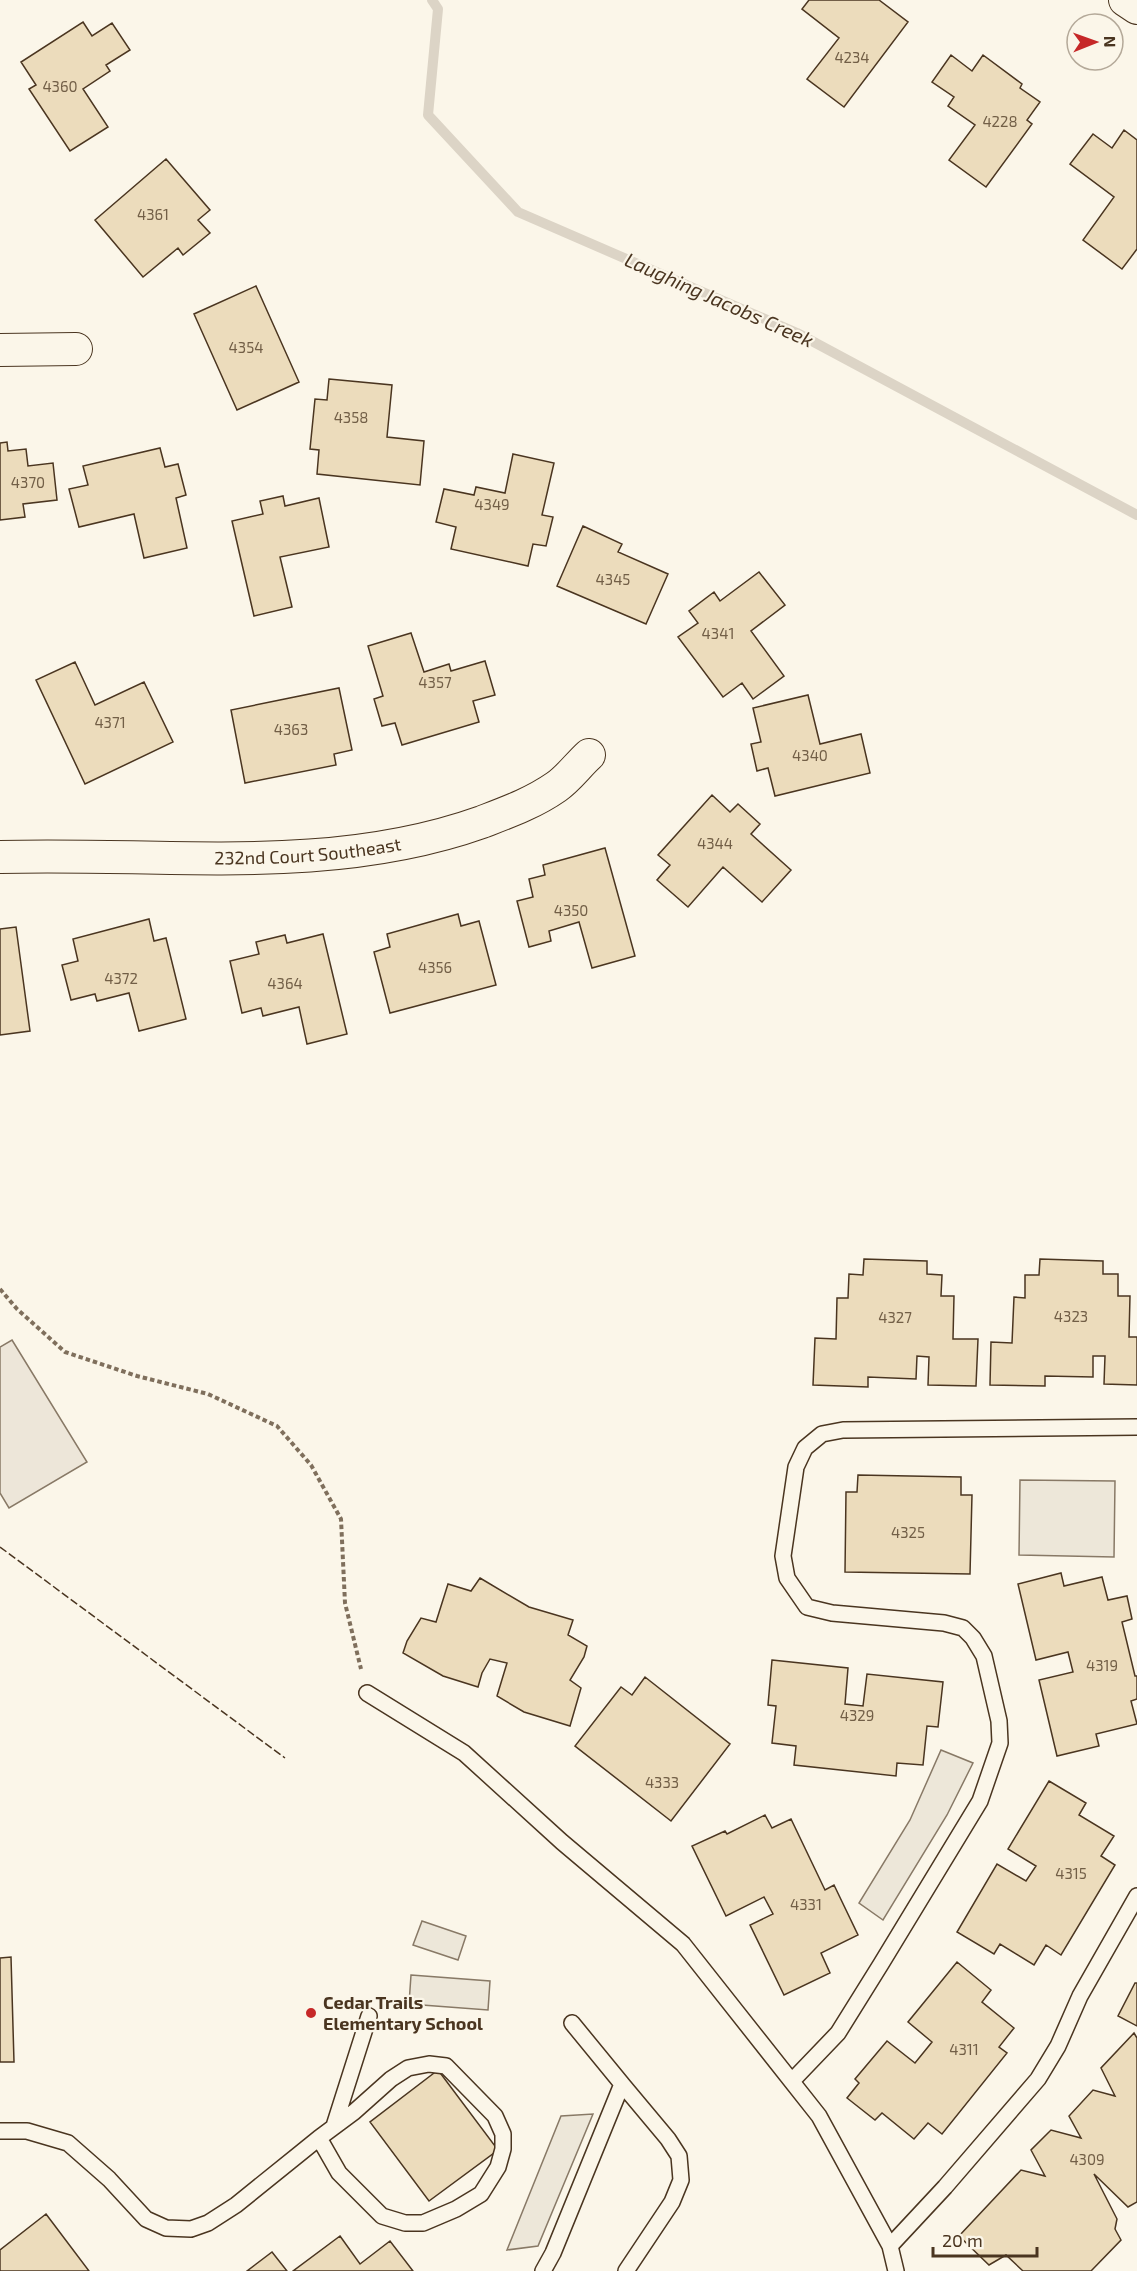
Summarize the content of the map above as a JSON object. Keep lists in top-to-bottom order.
{
  "streets": {
    "street": ["232nd Court Southeast"]
  },
  "water": ["Laughing Jacobs Creek"],
  "places": ["Cedar Trails Elementary School"],
  "house_numbers": [
    "4234",
    "4360",
    "4228",
    "4361",
    "4354",
    "4358",
    "4370",
    "4349",
    "4345",
    "4341",
    "4357",
    "4371",
    "4363",
    "4340",
    "4344",
    "4350",
    "4356",
    "4372",
    "4364",
    "4323",
    "4327",
    "4325",
    "4319",
    "4329",
    "4333",
    "4315",
    "4331",
    "4311",
    "4309"
  ],
  "scale_bar": "20 m",
  "north": "right"
}
